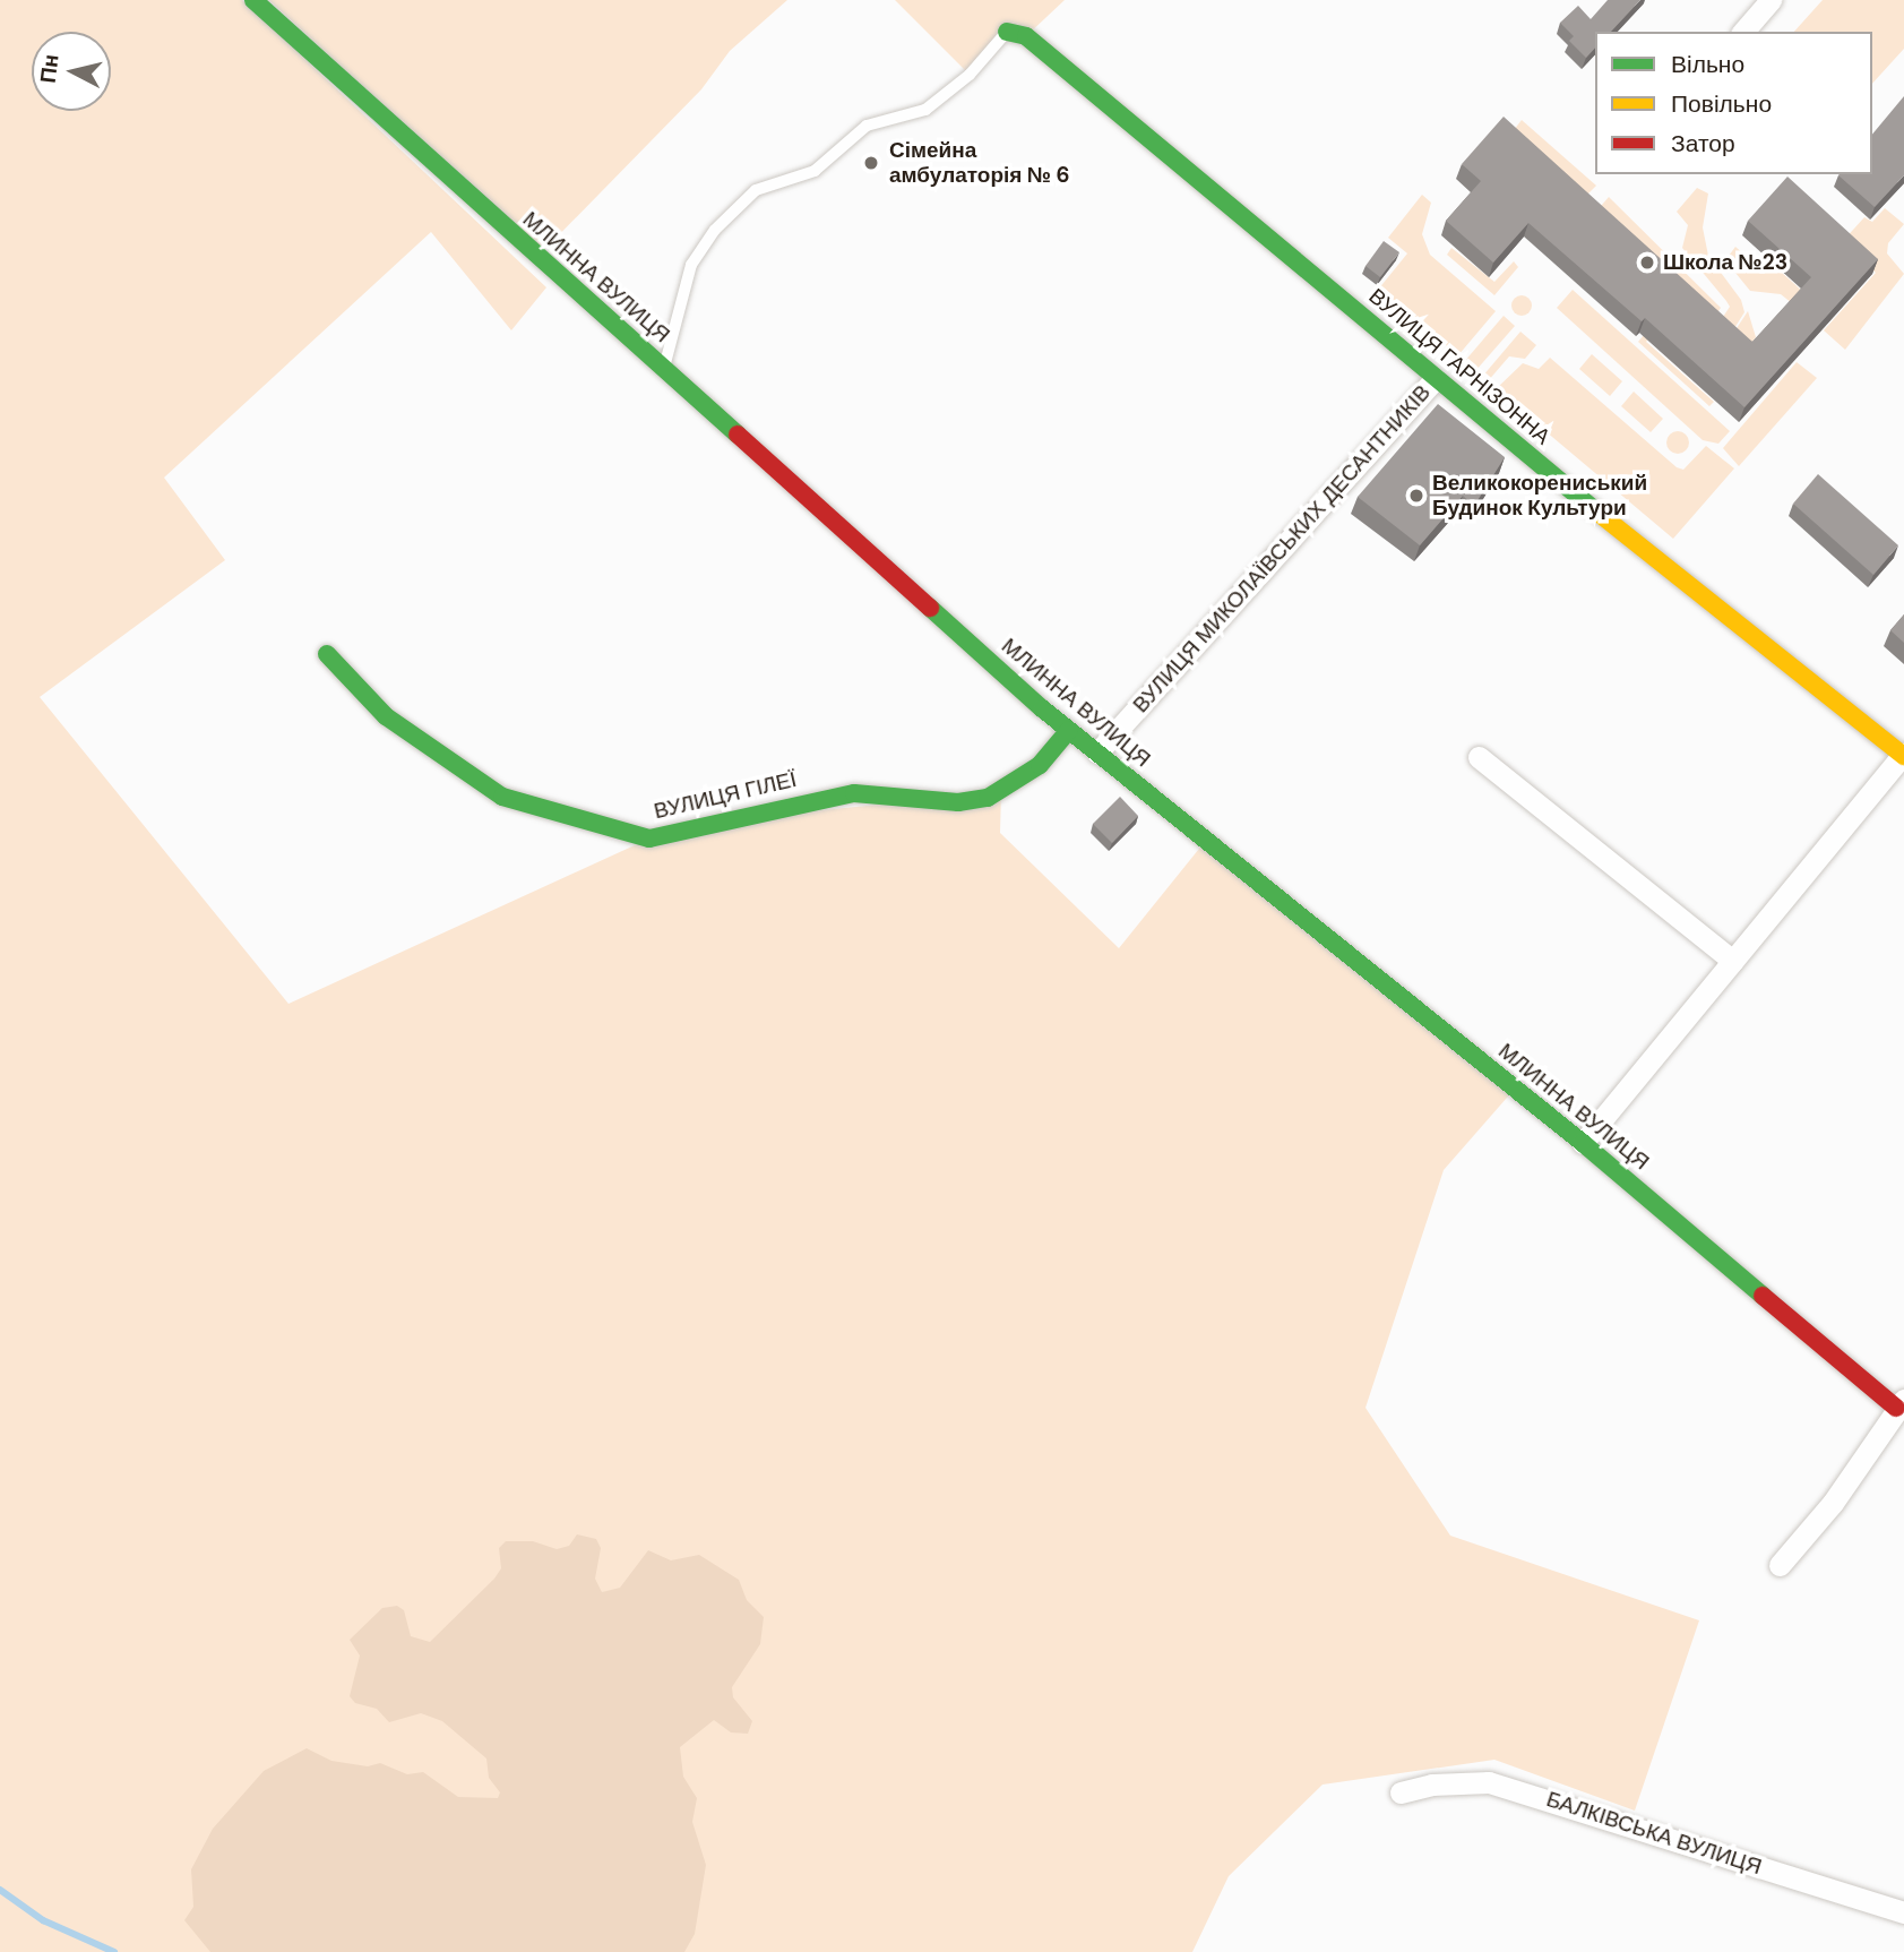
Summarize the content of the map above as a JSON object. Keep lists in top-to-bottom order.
{
  "streets": {
    "street": [
      "МЛИННА ВУЛИЦЯ",
      "ВУЛИЦЯ ГАРНІЗОННА",
      "ВУЛИЦЯ МИКОЛАЇВСЬКИХ ДЕСАНТНИКІВ",
      "ВУЛИЦЯ ГІЛЕЇ",
      "БАЛКІВСЬКА ВУЛИЦЯ"
    ]
  },
  "crossings": [
    ["МЛИННА ВУЛИЦЯ", "ВУЛИЦЯ МИКОЛАЇВСЬКИХ ДЕСАНТНИКІВ"],
    ["МЛИННА ВУЛИЦЯ", "ВУЛИЦЯ ГІЛЕЇ"],
    ["ВУЛИЦЯ ГАРНІЗОННА", "ВУЛИЦЯ МИКОЛАЇВСЬКИХ ДЕСАНТНИКІВ"]
  ],
  "places": ["Сімейна амбулаторія № 6", "Школа №23", "Великокорениський Будинок Культури"],
  "legend": ["Вільно", "Повільно", "Затор"],
  "north": "left"
}
